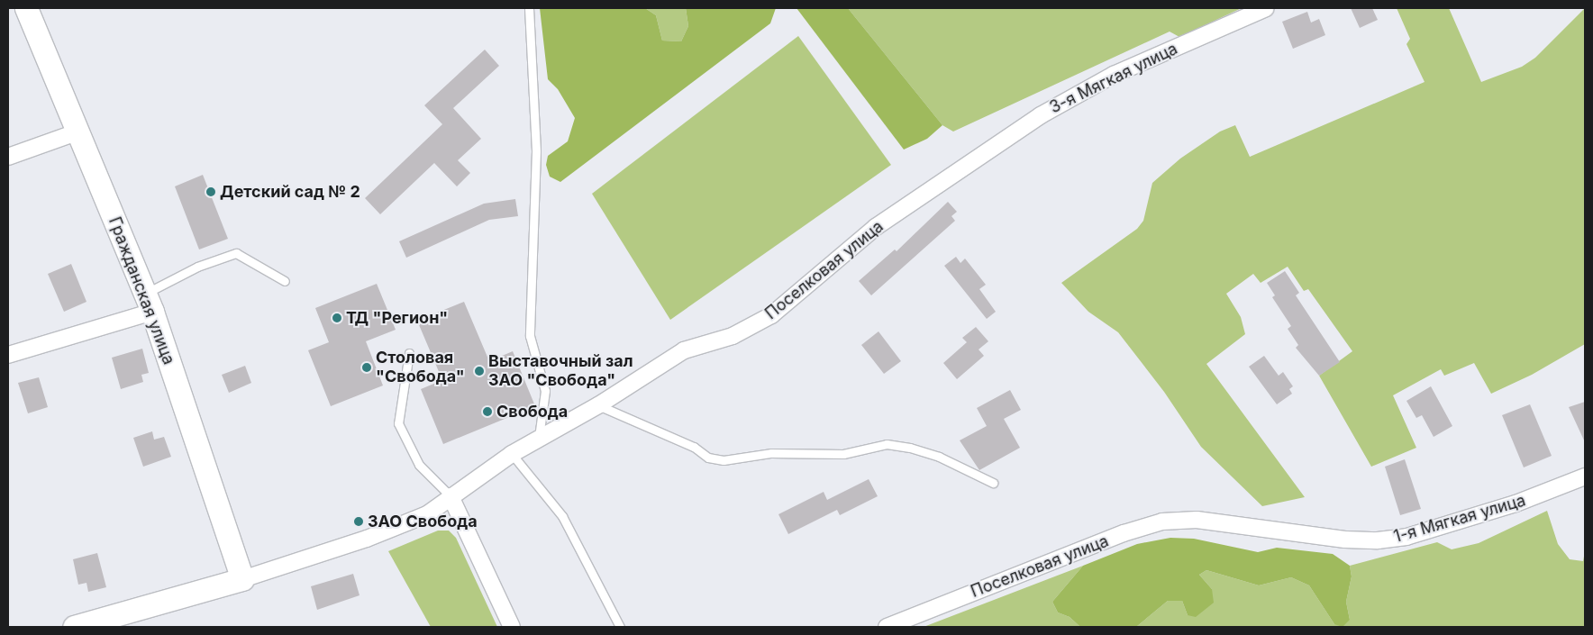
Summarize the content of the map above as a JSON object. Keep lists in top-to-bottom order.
{
  "streets": {
    "street": [
      "3-я Мягкая улица",
      "Поселковая улица",
      "Гражданская улица",
      "1-я Мягкая улица"
    ]
  },
  "crossings": [
    ["3-я Мягкая улица", "Поселковая улица"],
    ["Поселковая улица", "Гражданская улица"],
    ["Поселковая улица", "1-я Мягкая улица"]
  ],
  "places": [
    "Детский сад № 2",
    "ТД \"Регион\"",
    "Столовая \"Свобода\"",
    "Выставочный зал ЗАО \"Свобода\"",
    "Свобода",
    "ЗАО Свобода"
  ]
}
